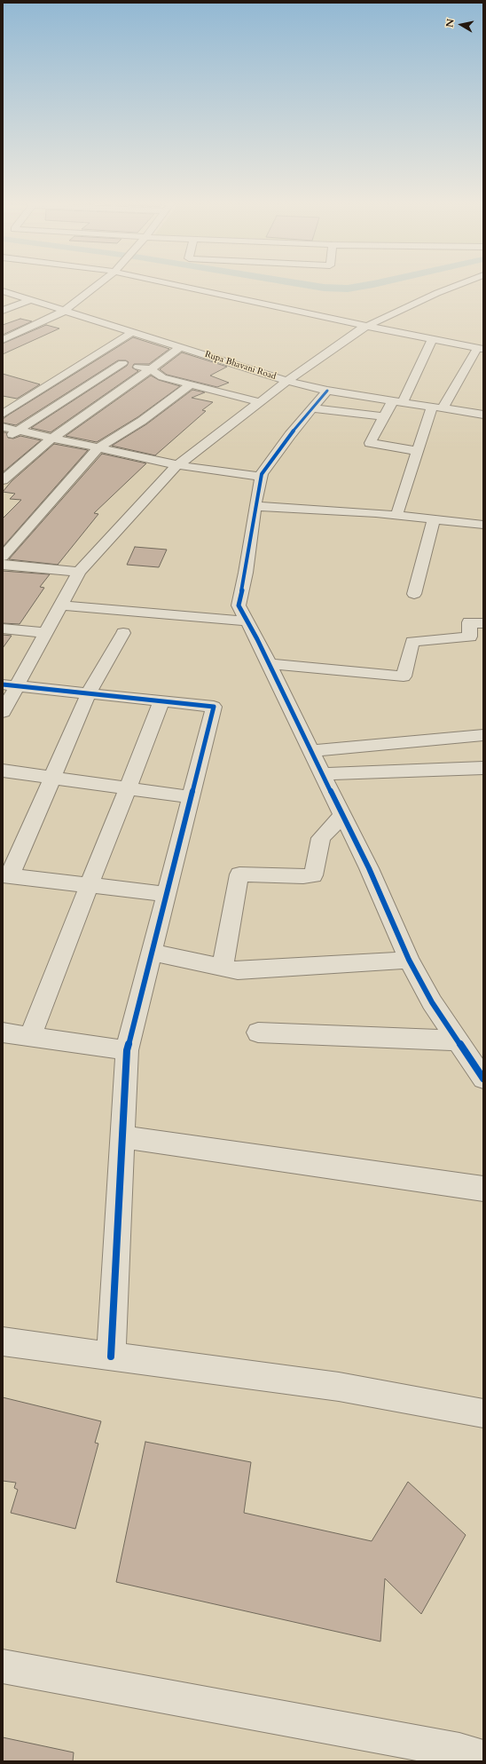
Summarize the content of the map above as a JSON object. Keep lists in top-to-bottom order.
{
  "streets": {
    "street": ["Rupa Bhavani Road"]
  },
  "north": "left"
}
